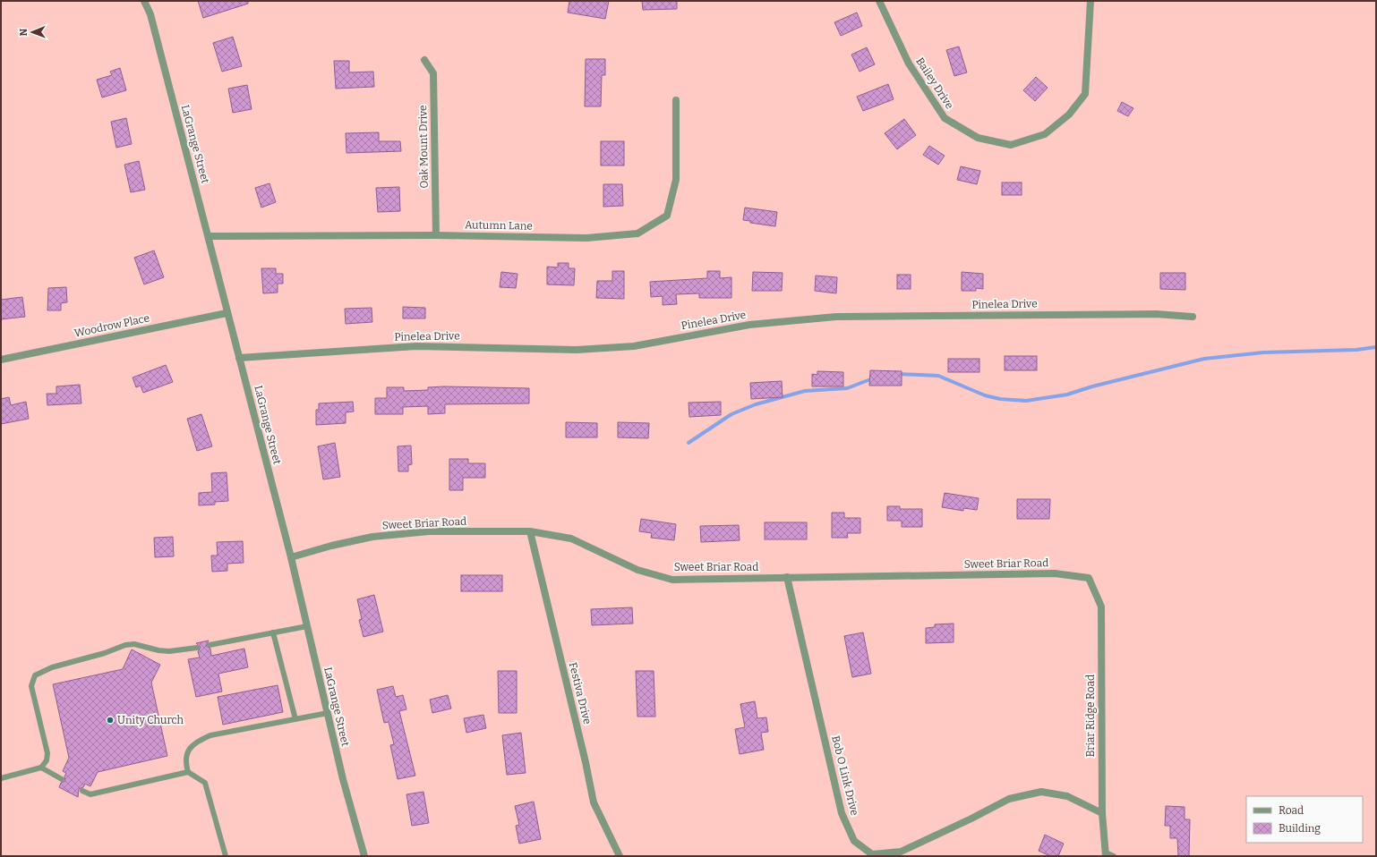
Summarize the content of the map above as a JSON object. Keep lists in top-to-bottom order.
{
  "streets": {
    "street": [
      "Bailey Drive",
      "LaGrange Street",
      "Oak Mount Drive",
      "Autumn Lane",
      "Pinelea Drive",
      "Woodrow Place",
      "Sweet Briar Road",
      "Festiva Drive",
      "Briar Ridge Road",
      "Bob O Link Drive"
    ]
  },
  "crossings": [
    ["LaGrange Street", "Autumn Lane"],
    ["LaGrange Street", "Pinelea Drive"],
    ["LaGrange Street", "Woodrow Place"],
    ["LaGrange Street", "Sweet Briar Road"],
    ["Oak Mount Drive", "Autumn Lane"],
    ["Sweet Briar Road", "Festiva Drive"],
    ["Sweet Briar Road", "Briar Ridge Road"],
    ["Sweet Briar Road", "Bob O Link Drive"],
    ["Briar Ridge Road", "Bob O Link Drive"]
  ],
  "places": ["Unity Church"],
  "legend": ["Road", "Building"],
  "north": "left"
}
